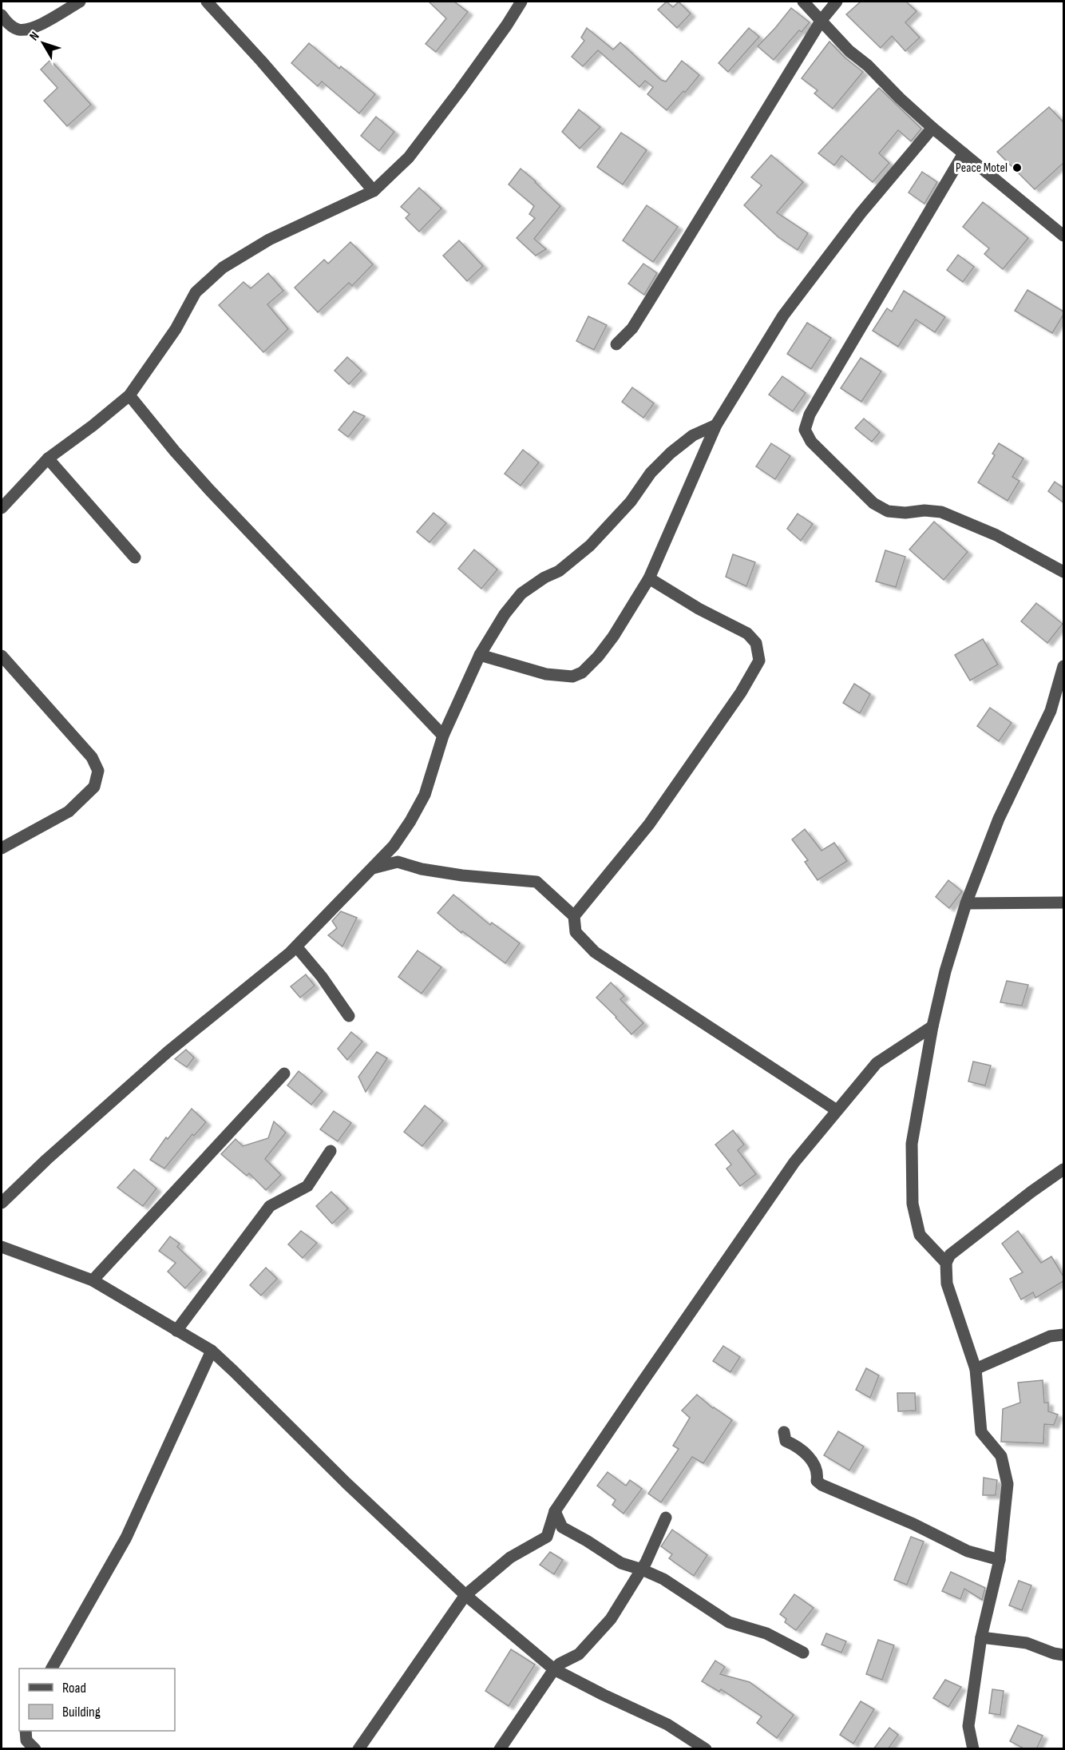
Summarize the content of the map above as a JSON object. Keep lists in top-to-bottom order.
{
  "places": ["Peace Motel"],
  "legend": ["Road", "Building"],
  "north": "top left"
}
